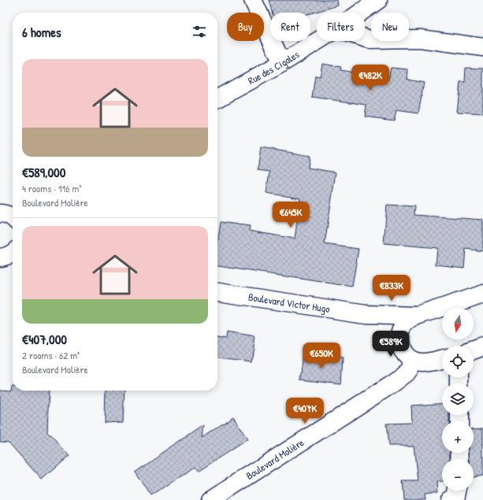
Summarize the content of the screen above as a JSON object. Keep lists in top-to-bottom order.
{
  "streets": {
    "street": ["Rue des Cigales", "Boulevard Victor Hugo", "Boulevard Molière"]
  },
  "north": "bottom",
  "page": {
    "chip": [
      "Buy",
      "Rent",
      "Filters",
      "New"
    ],
    "heading": "6 homes",
    "list": [
      {
        "name": "€589,000",
        "note": "4 rooms · 116 m² · Boulevard Molière"
      },
      {
        "name": "€407,000",
        "note": "2 rooms · 62 m² · Boulevard Molière"
      }
    ],
    "price": [
      "€482K",
      "€645K",
      "€833K",
      "€589K",
      "€650K",
      "€407K"
    ],
    "map_buttons": ["+", "−"]
  }
}
